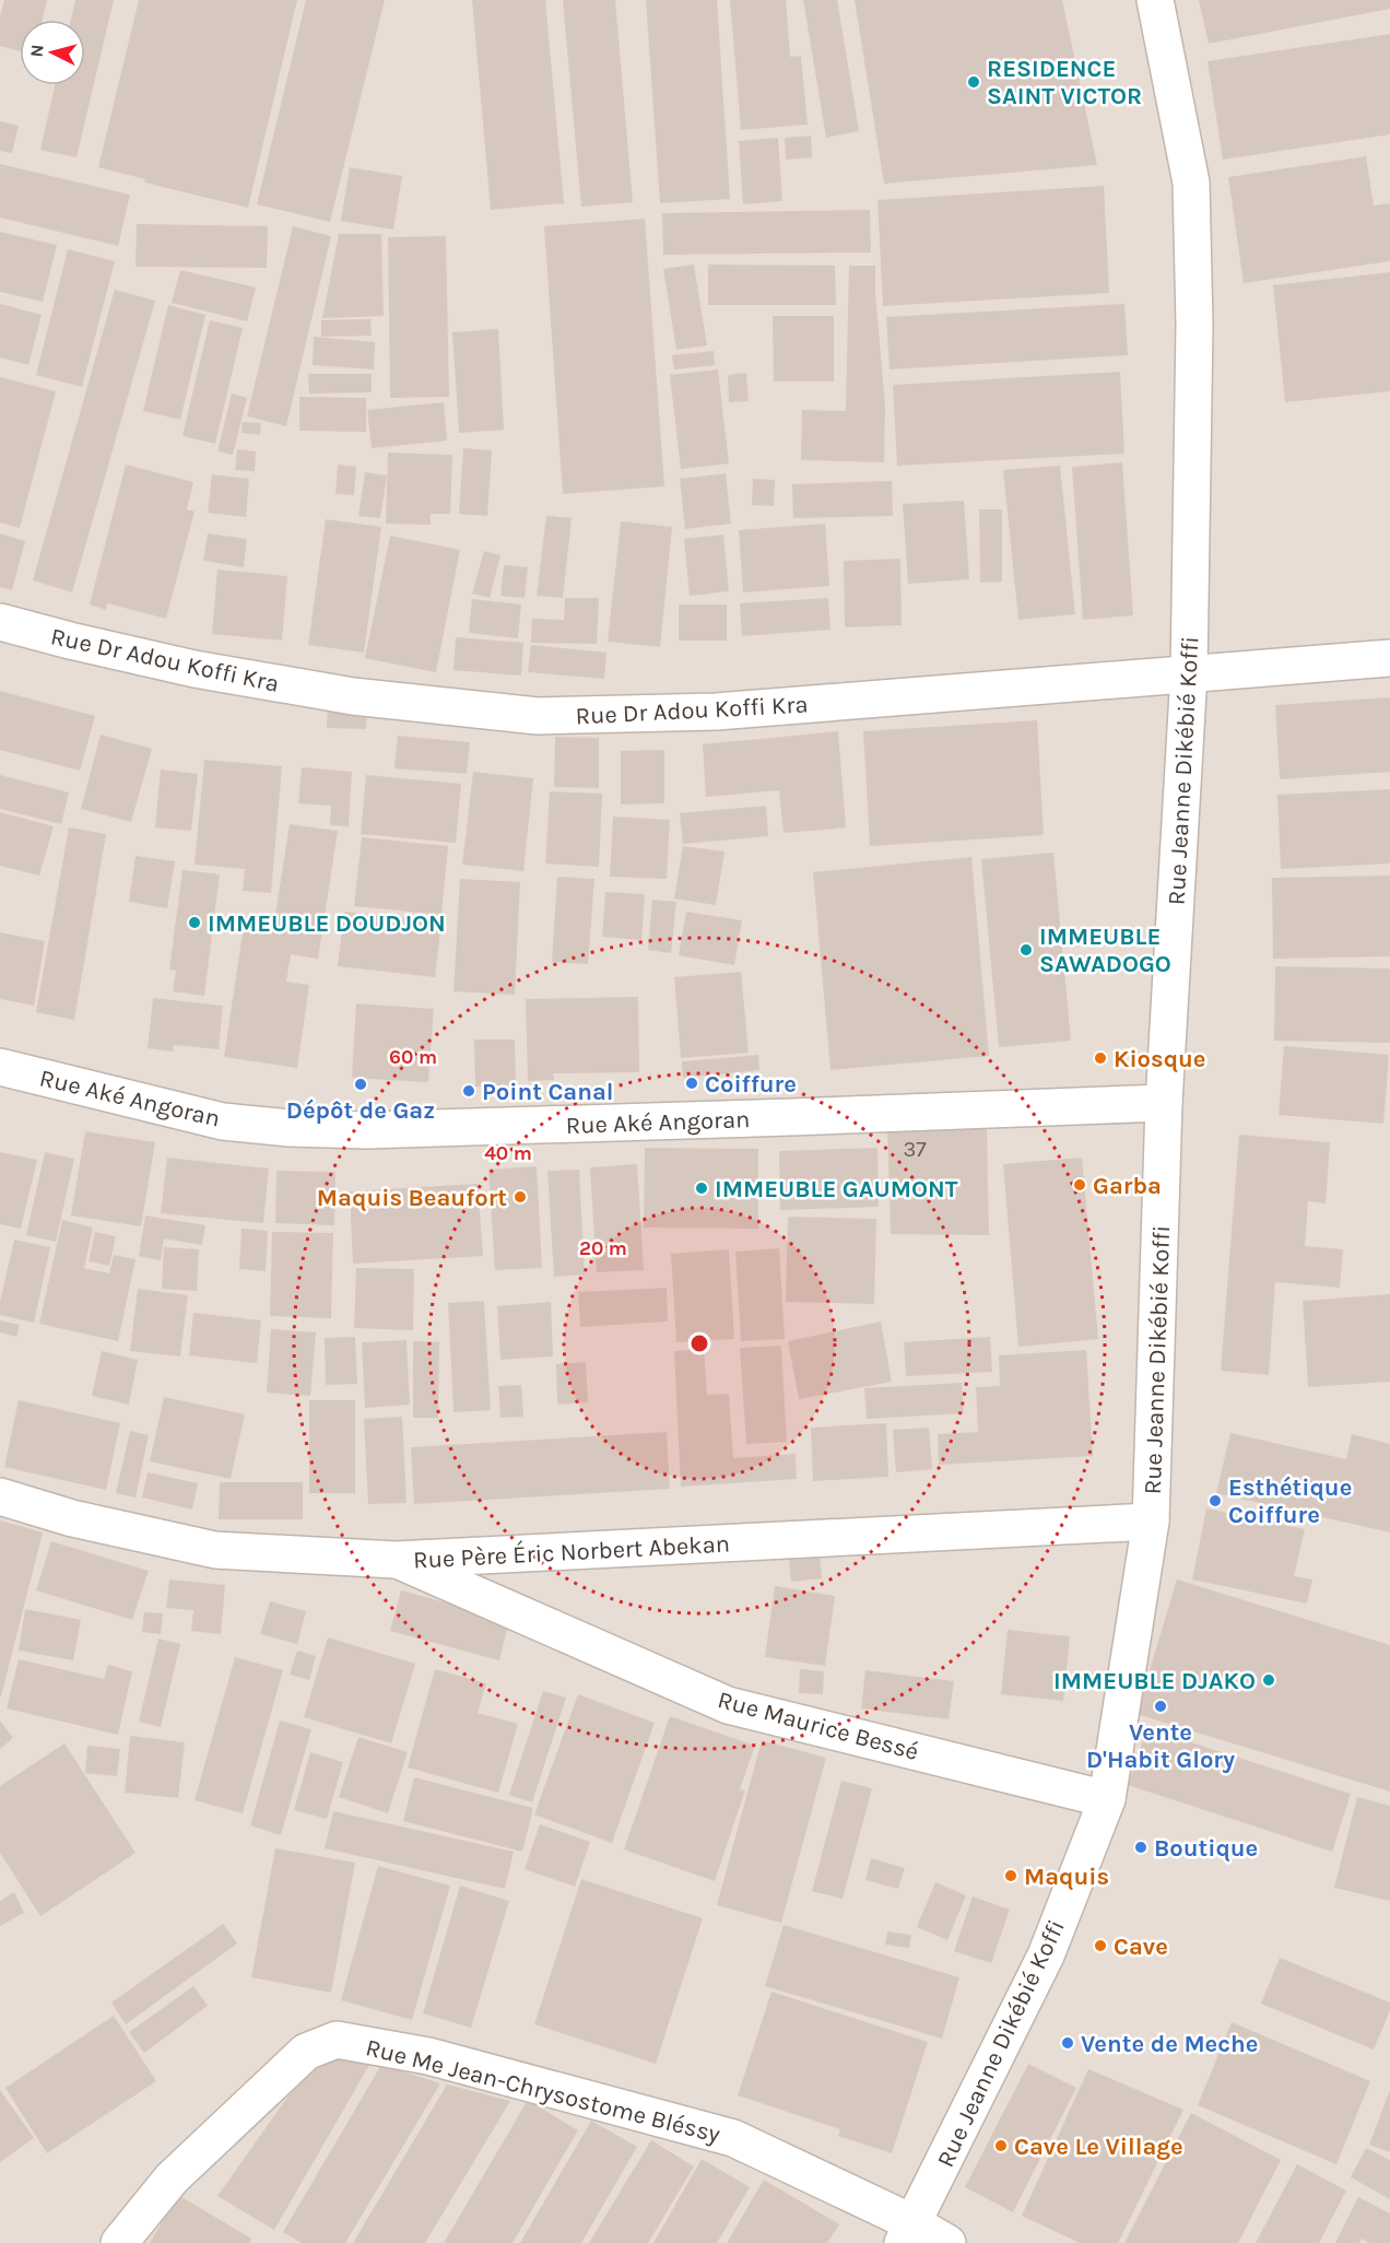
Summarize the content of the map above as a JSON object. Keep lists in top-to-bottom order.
{
  "streets": {
    "street": [
      "Rue Dr Adou Koffi Kra",
      "Rue Jeanne Dikébié Koffi",
      "Rue Aké Angoran",
      "Rue Père Éric Norbert Abekan",
      "Rue Maurice Bessé",
      "Rue Me Jean-Chrysostome Bléssy"
    ]
  },
  "crossings": [
    ["Rue Dr Adou Koffi Kra", "Rue Jeanne Dikébié Koffi"],
    ["Rue Jeanne Dikébié Koffi", "Rue Aké Angoran"],
    ["Rue Jeanne Dikébié Koffi", "Rue Père Éric Norbert Abekan"],
    ["Rue Jeanne Dikébié Koffi", "Rue Maurice Bessé"],
    ["Rue Jeanne Dikébié Koffi", "Rue Me Jean-Chrysostome Bléssy"],
    ["Rue Père Éric Norbert Abekan", "Rue Maurice Bessé"]
  ],
  "places": [
    "RESIDENCE SAINT VICTOR",
    "IMMEUBLE DOUDJON",
    "IMMEUBLE SAWADOGO",
    "Kiosque",
    "Coiffure",
    "Dépôt de Gaz",
    "Point Canal",
    "Garba",
    "IMMEUBLE GAUMONT",
    "Maquis Beaufort",
    "Esthétique Coiffure",
    "IMMEUBLE DJAKO",
    "Vente D'Habit Glory",
    "Boutique",
    "Maquis",
    "Cave",
    "Vente de Meche",
    "Cave Le Village"
  ],
  "house_numbers": ["37"],
  "north": "left",
  "rings": ["60 m", "40 m", "20 m"]
}
